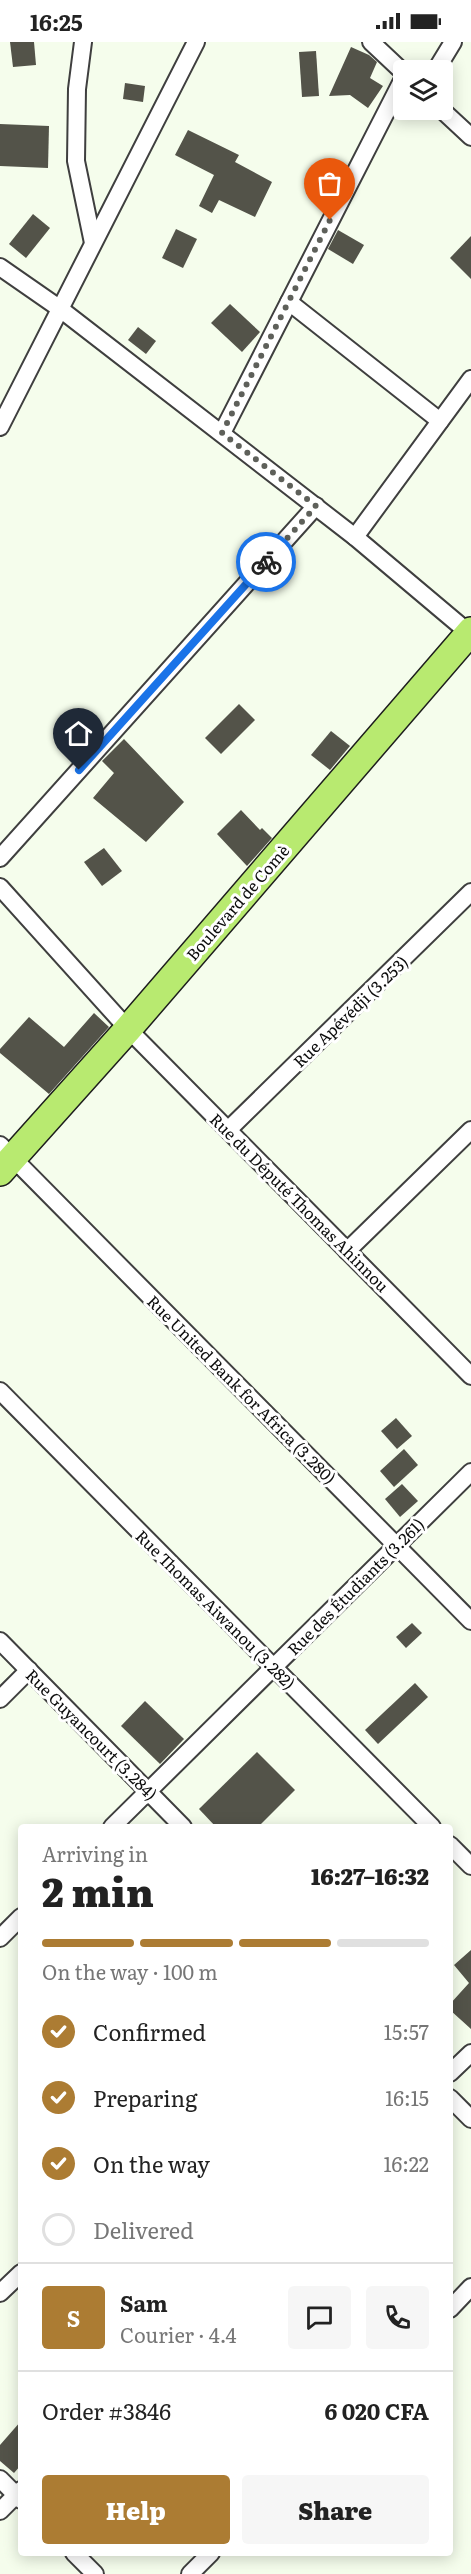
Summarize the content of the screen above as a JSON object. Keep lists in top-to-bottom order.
{
  "streets": {
    "main road": ["Boulevard de Comè"],
    "street": [
      "Rue Apévédji (3.253)",
      "Rue du Député Thomas Ahinnou",
      "Rue United Bank for Africa (3.280)",
      "Rue des Étudiants (3.261)",
      "Rue Thomas Aiwanou (3.282)",
      "Rue Guyancourt (3.284)"
    ]
  },
  "crossings": [
    ["Boulevard de Comè", "Rue du Député Thomas Ahinnou"],
    ["Boulevard de Comè", "Rue United Bank for Africa (3.280)"],
    ["Rue Apévédji (3.253)", "Rue du Député Thomas Ahinnou"],
    ["Rue United Bank for Africa (3.280)", "Rue des Étudiants (3.261)"],
    ["Rue des Étudiants (3.261)", "Rue Thomas Aiwanou (3.282)"],
    ["Rue des Étudiants (3.261)", "Rue Guyancourt (3.284)"]
  ],
  "page": {
    "status": "16:25",
    "heading": ["2 min", "Arriving in", "16:27–16:32"],
    "panel": [
      "Sam",
      "Courier · 4.4",
      "Order #3846",
      "6 020 CFA"
    ],
    "bar": "On the way · 100 m",
    "list": [
      ["Confirmed", "15:57"],
      ["Preparing", "16:15"],
      ["On the way", "16:22"],
      "Delivered"
    ],
    "round": "S",
    "buttons": ["Help", "Share"]
  }
}
